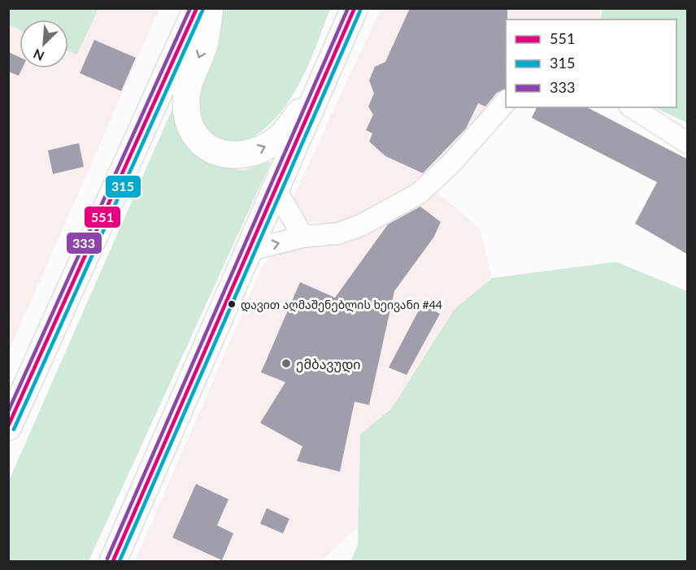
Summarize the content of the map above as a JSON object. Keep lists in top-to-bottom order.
{
  "places": ["დავით აღმაშენებლის ხეივანი #44", "ემბავუდი"],
  "lines": ["transit line 551", "transit line 333", "transit line 315"],
  "legend": ["551", "315", "333"],
  "north": "bottom left"
}
